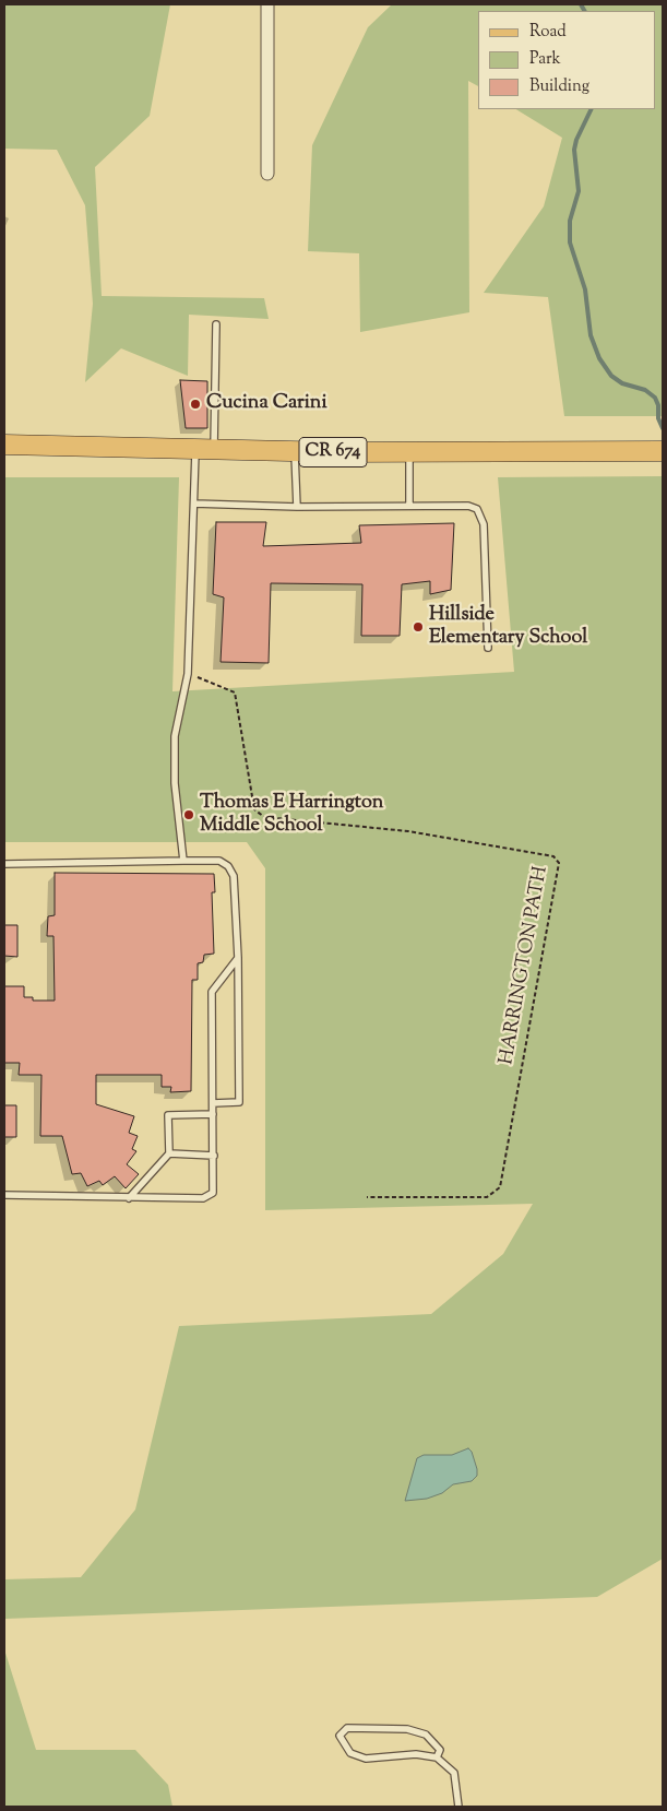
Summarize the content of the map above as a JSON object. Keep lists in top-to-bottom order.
{
  "streets": {
    "main road": ["CR 674"],
    "path": ["HARRINGTON PATH"]
  },
  "places": ["Cucina Carini", "Hillside Elementary School", "Thomas E Harrington Middle School"],
  "legend": ["Road", "Park", "Building"]
}
